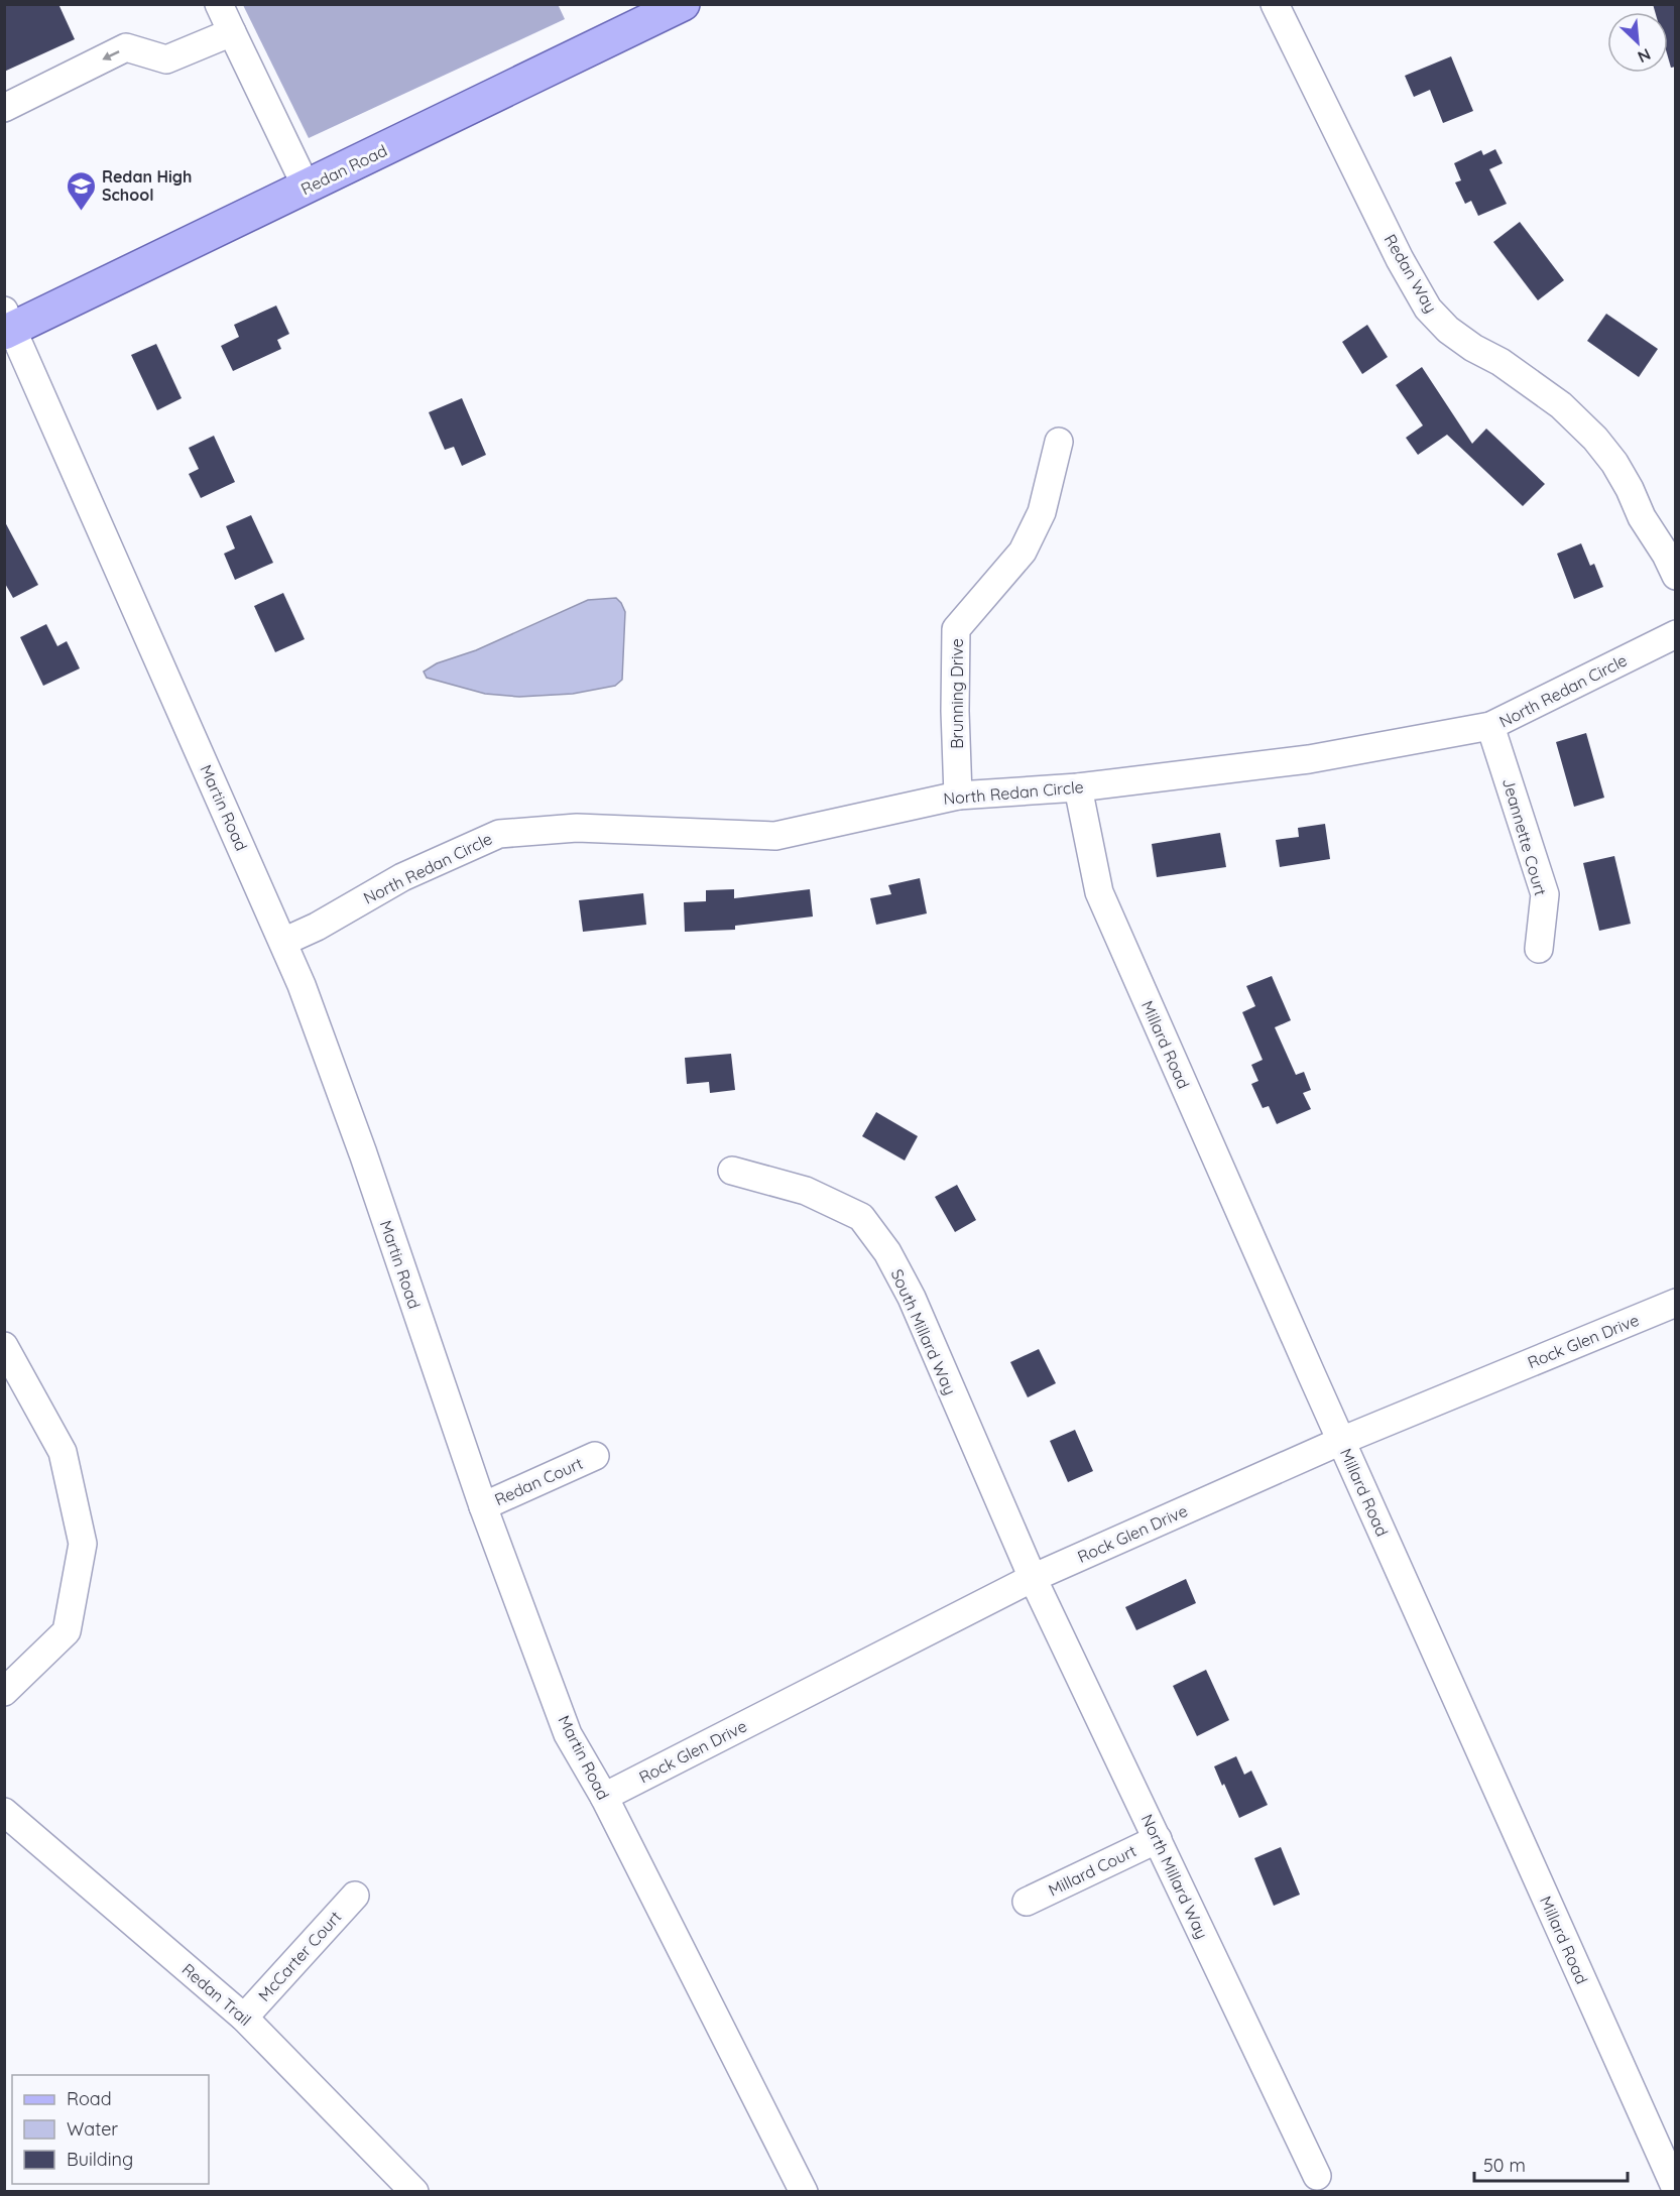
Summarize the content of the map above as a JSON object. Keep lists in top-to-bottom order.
{
  "streets": {
    "main road": ["Redan Road"],
    "street": [
      "Redan Way",
      "North Redan Circle",
      "Brunning Drive",
      "Martin Road",
      "Jeannette Court",
      "Millard Road",
      "South Millard Way",
      "Rock Glen Drive",
      "Redan Court",
      "Millard Court",
      "North Millard Way",
      "McCarter Court",
      "Redan Trail"
    ]
  },
  "crossings": [
    ["Redan Road", "Martin Road"],
    ["North Redan Circle", "Brunning Drive"],
    ["North Redan Circle", "Martin Road"],
    ["North Redan Circle", "Jeannette Court"],
    ["North Redan Circle", "Millard Road"],
    ["Martin Road", "Rock Glen Drive"],
    ["Martin Road", "Redan Court"],
    ["Millard Road", "Rock Glen Drive"],
    ["South Millard Way", "Rock Glen Drive"],
    ["South Millard Way", "North Millard Way"],
    ["Rock Glen Drive", "North Millard Way"],
    ["Millard Court", "North Millard Way"],
    ["McCarter Court", "Redan Trail"]
  ],
  "places": {
    "school or university": ["Redan High School"]
  },
  "legend": ["Road", "Water", "Building"],
  "scale_bar": "50 m",
  "north": "bottom right"
}
